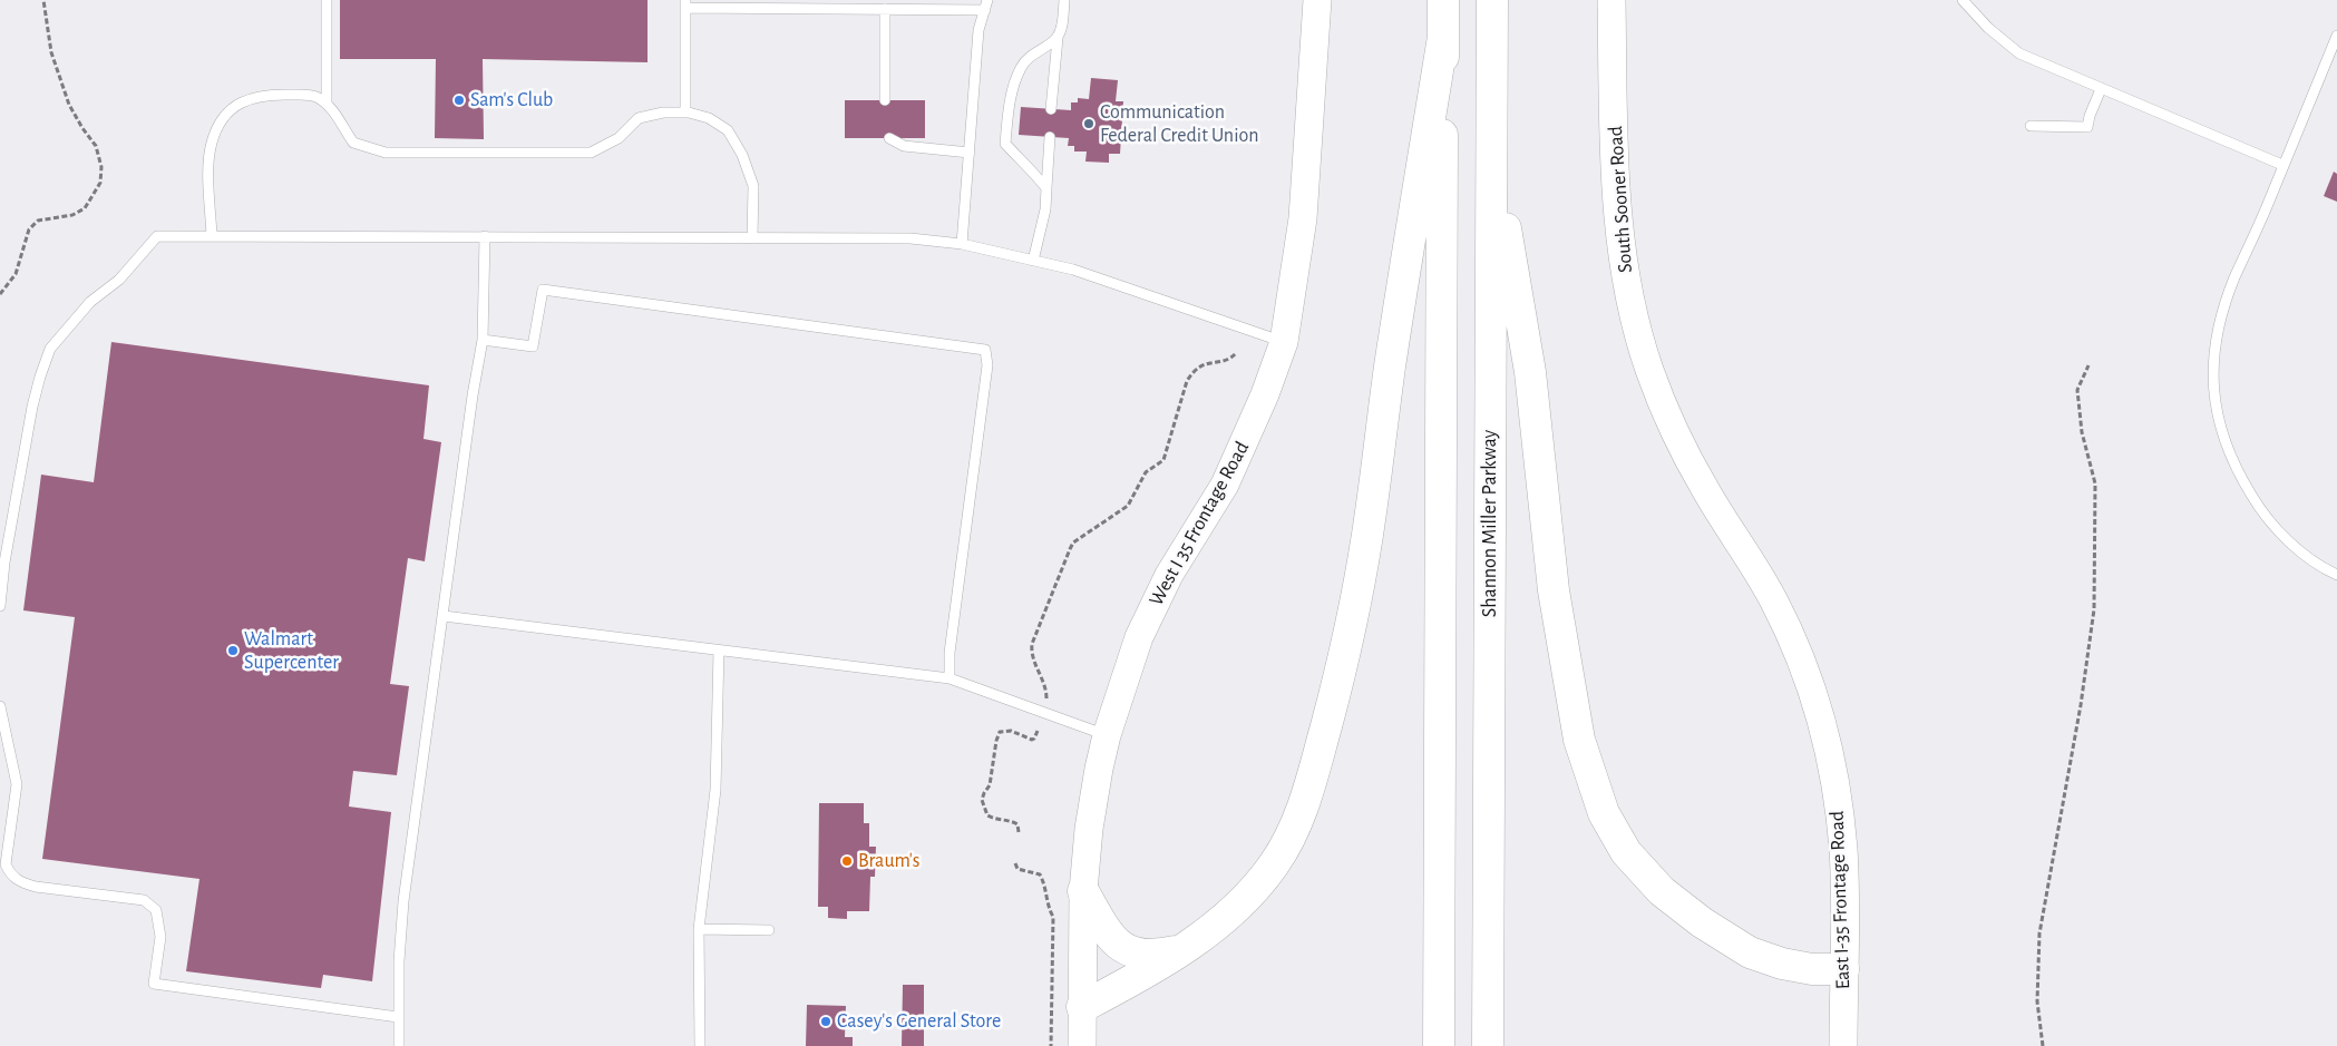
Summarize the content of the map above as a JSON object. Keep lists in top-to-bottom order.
{
  "streets": {
    "highway": ["Shannon Miller Parkway"],
    "street": ["South Sooner Road", "West I 35 Frontage Road", "East I-35 Frontage Road"]
  },
  "crossings": [
    ["South Sooner Road", "East I-35 Frontage Road"]
  ],
  "places": [
    "Sam's Club",
    "Communication Federal Credit Union",
    "Walmart Supercenter",
    "Braum's",
    "Casey's General Store"
  ]
}
